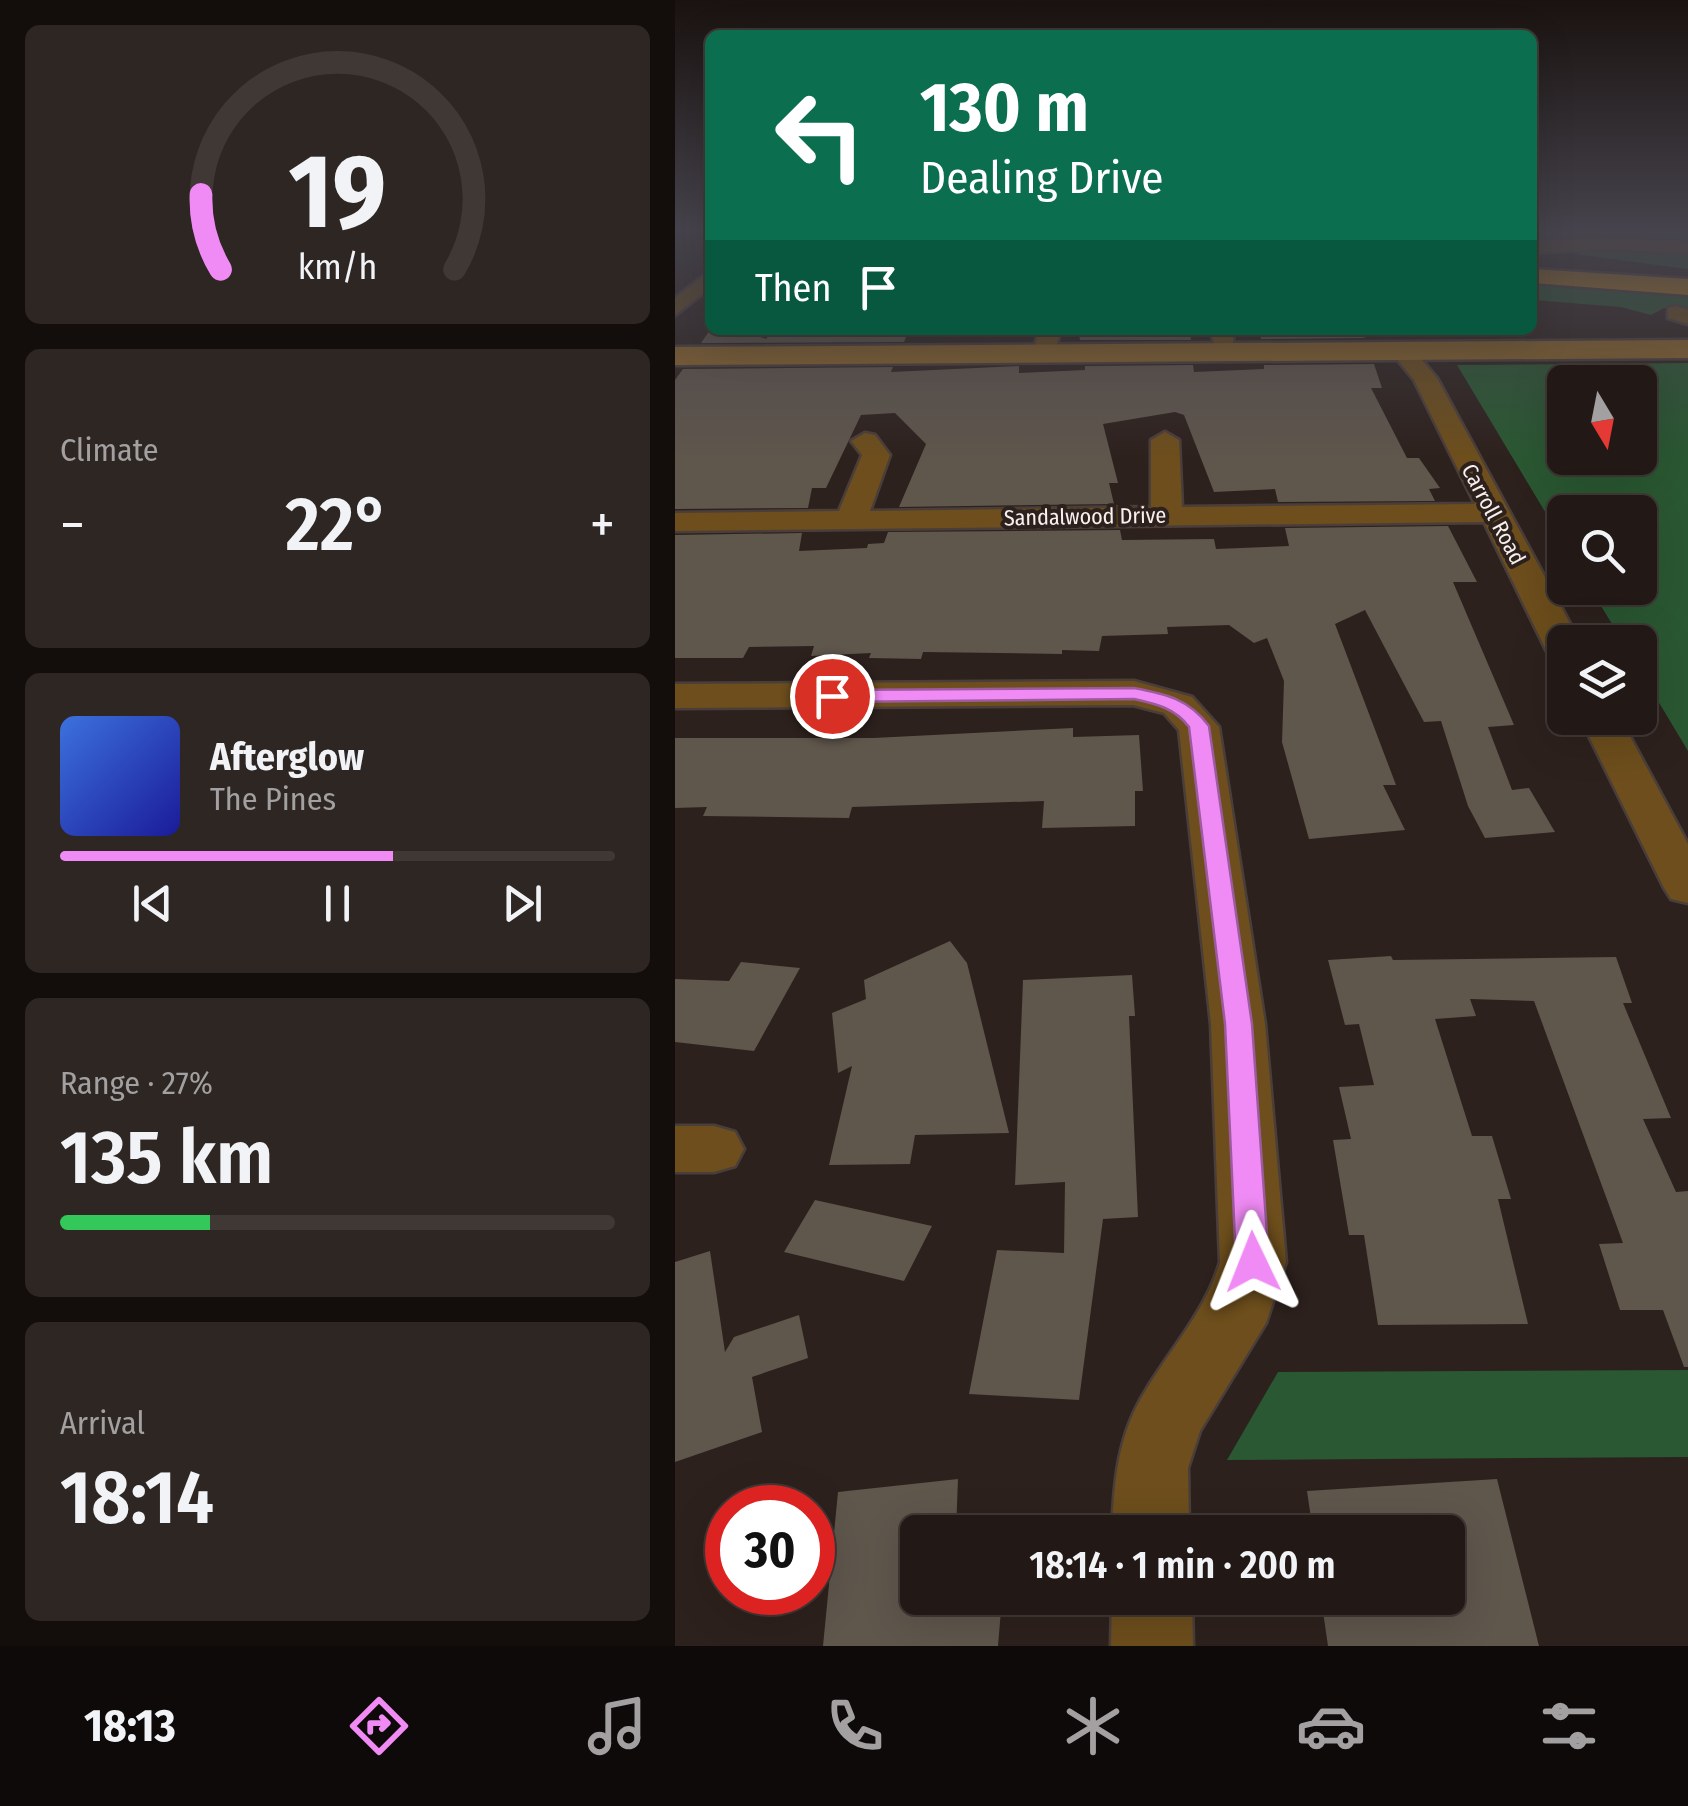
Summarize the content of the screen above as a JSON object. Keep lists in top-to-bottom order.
{
  "streets": {
    "street": ["Carroll Road", "Sandalwood Drive"]
  },
  "crossings": [
    ["Carroll Road", "Sandalwood Drive"]
  ],
  "north": "bottom",
  "page": {
    "turn": ["130 m", "Dealing Drive"],
    "then": "Then",
    "tile": [
      "Climate",
      ["Range · 27%", "135 km"],
      ["Arrival", "18:14"]
    ],
    "heat": ["−", "22°", "+"],
    "song": ["Afterglow", "The Pines"],
    "limit": "30",
    "trip": "18:14 · 1 min · 200 m",
    "tabs": "18:13",
    "gauge": ["19", "km/h"]
  }
}
